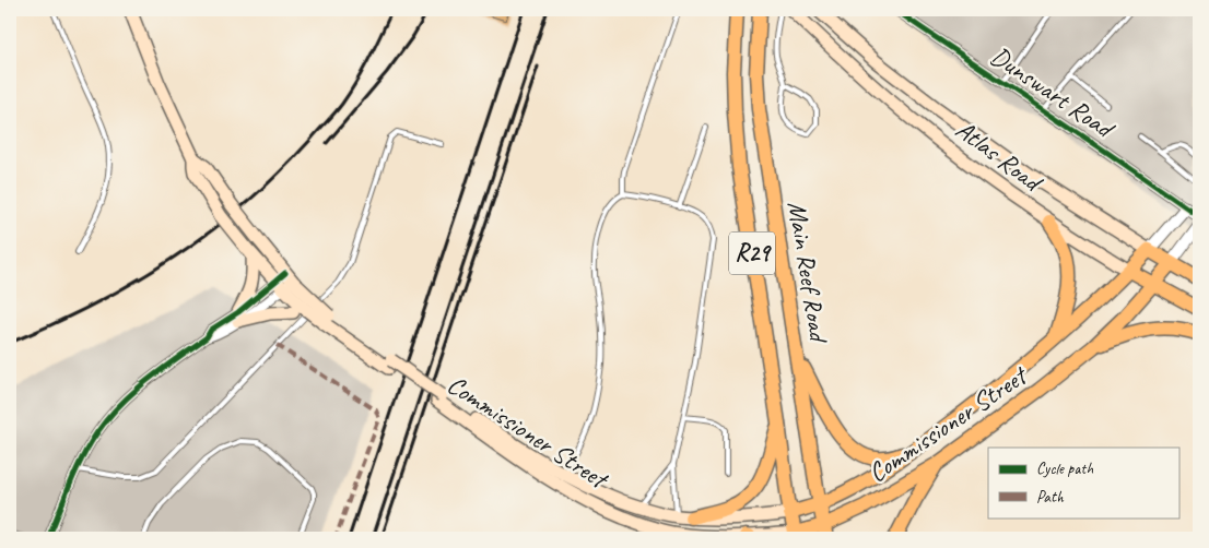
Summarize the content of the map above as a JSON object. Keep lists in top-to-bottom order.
{
  "streets": {
    "main road": [
      "Atlas Road",
      "R29",
      "Main Reef Road",
      "Commissioner Street"
    ],
    "street": ["Dunswart Road"]
  },
  "crossings": [
    ["Atlas Road", "Commissioner Street"],
    ["Main Reef Road", "Commissioner Street"]
  ],
  "legend": ["Cycle path", "Path"]
}
